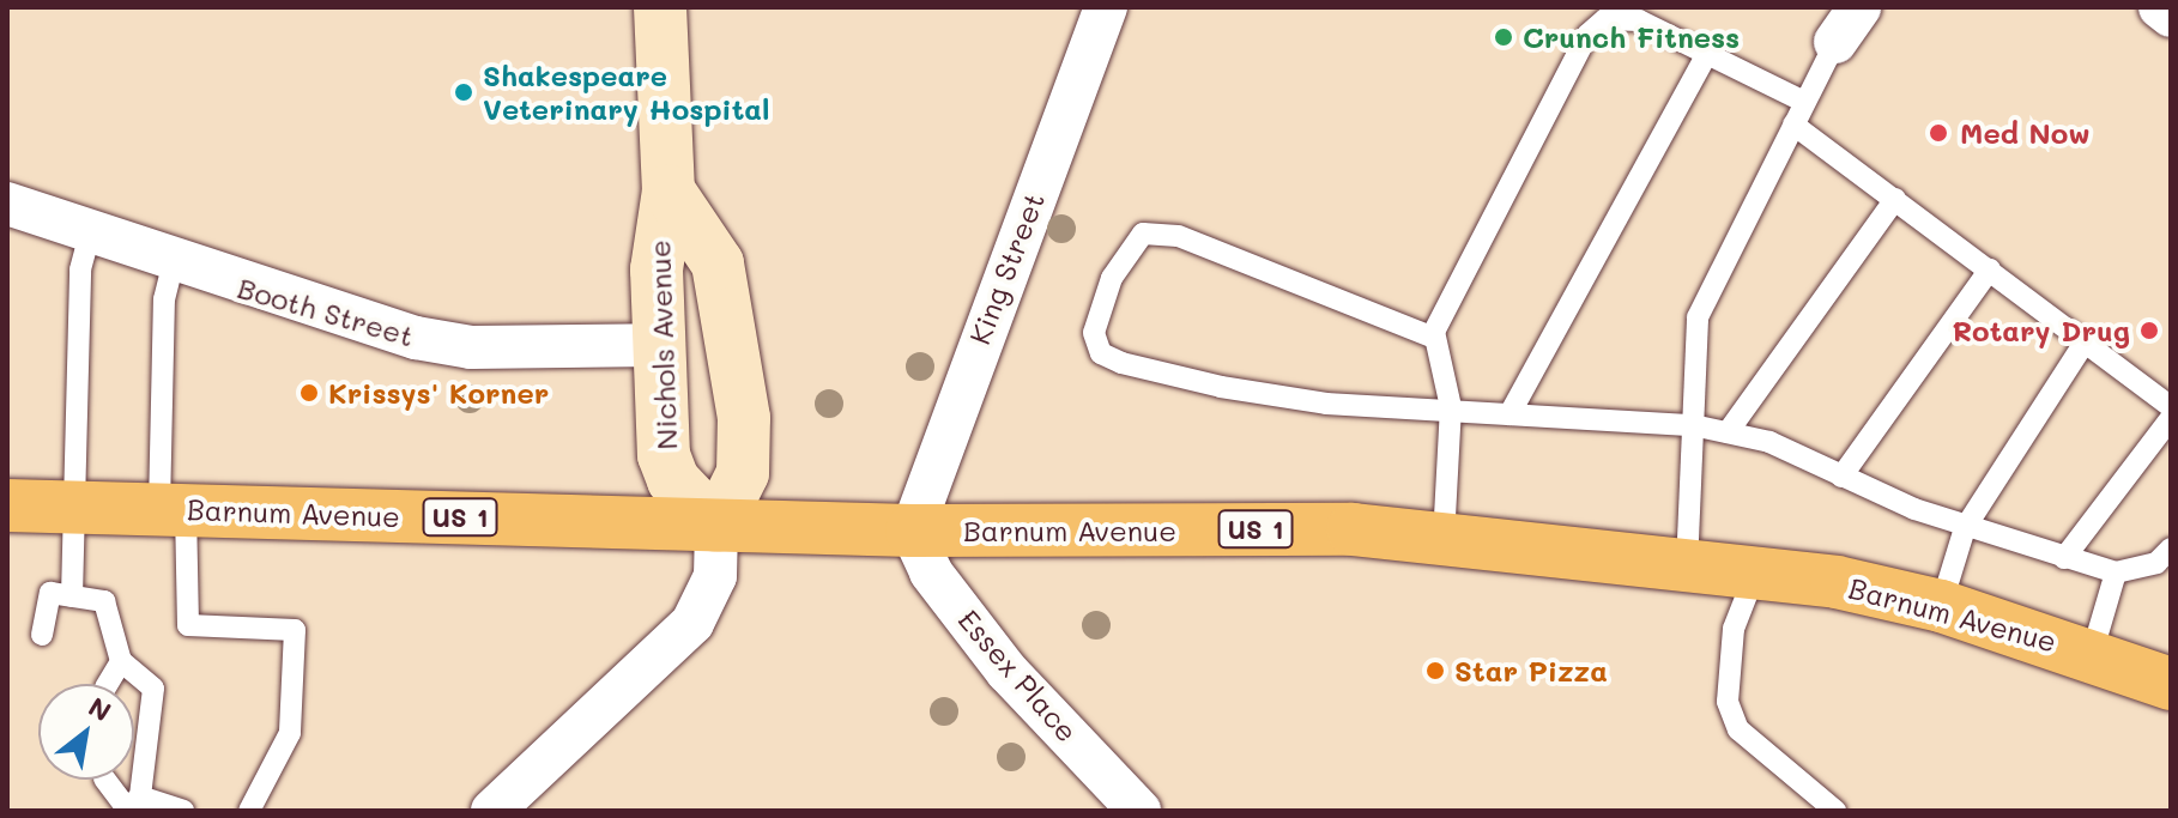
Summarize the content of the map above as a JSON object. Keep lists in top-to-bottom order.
{
  "streets": {
    "main road": ["Nichols Avenue", "Barnum Avenue", "US 1"],
    "street": ["King Street", "Booth Street", "Essex Place"]
  },
  "crossings": [
    ["King Street", "Barnum Avenue"],
    ["King Street", "Essex Place"],
    ["Booth Street", "Nichols Avenue"],
    ["Nichols Avenue", "Barnum Avenue"],
    ["Barnum Avenue", "Essex Place"]
  ],
  "places": [
    "Crunch Fitness",
    "Shakespeare Veterinary Hospital",
    "Med Now",
    "Rotary Drug",
    "Krissys' Korner",
    "Star Pizza"
  ],
  "north": "top right"
}
